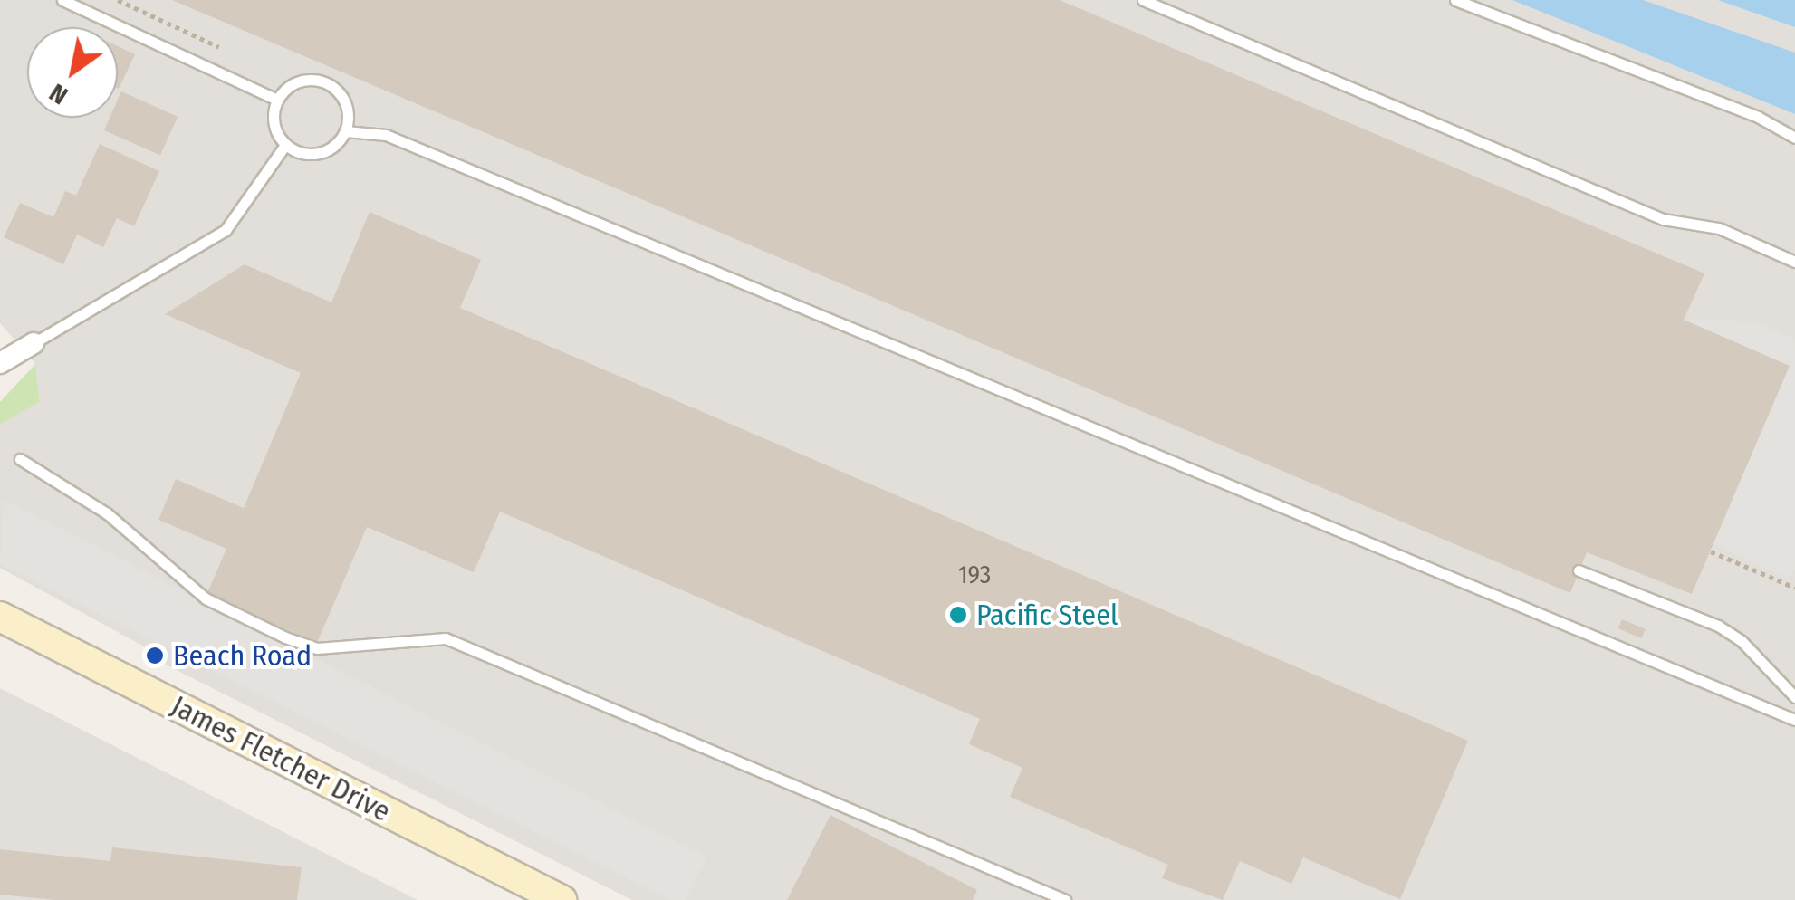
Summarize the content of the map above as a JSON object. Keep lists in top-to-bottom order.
{
  "streets": {
    "main road": ["James Fletcher Drive"]
  },
  "places": ["Pacific Steel", "Beach Road"],
  "house_numbers": ["193"],
  "north": "bottom left"
}
